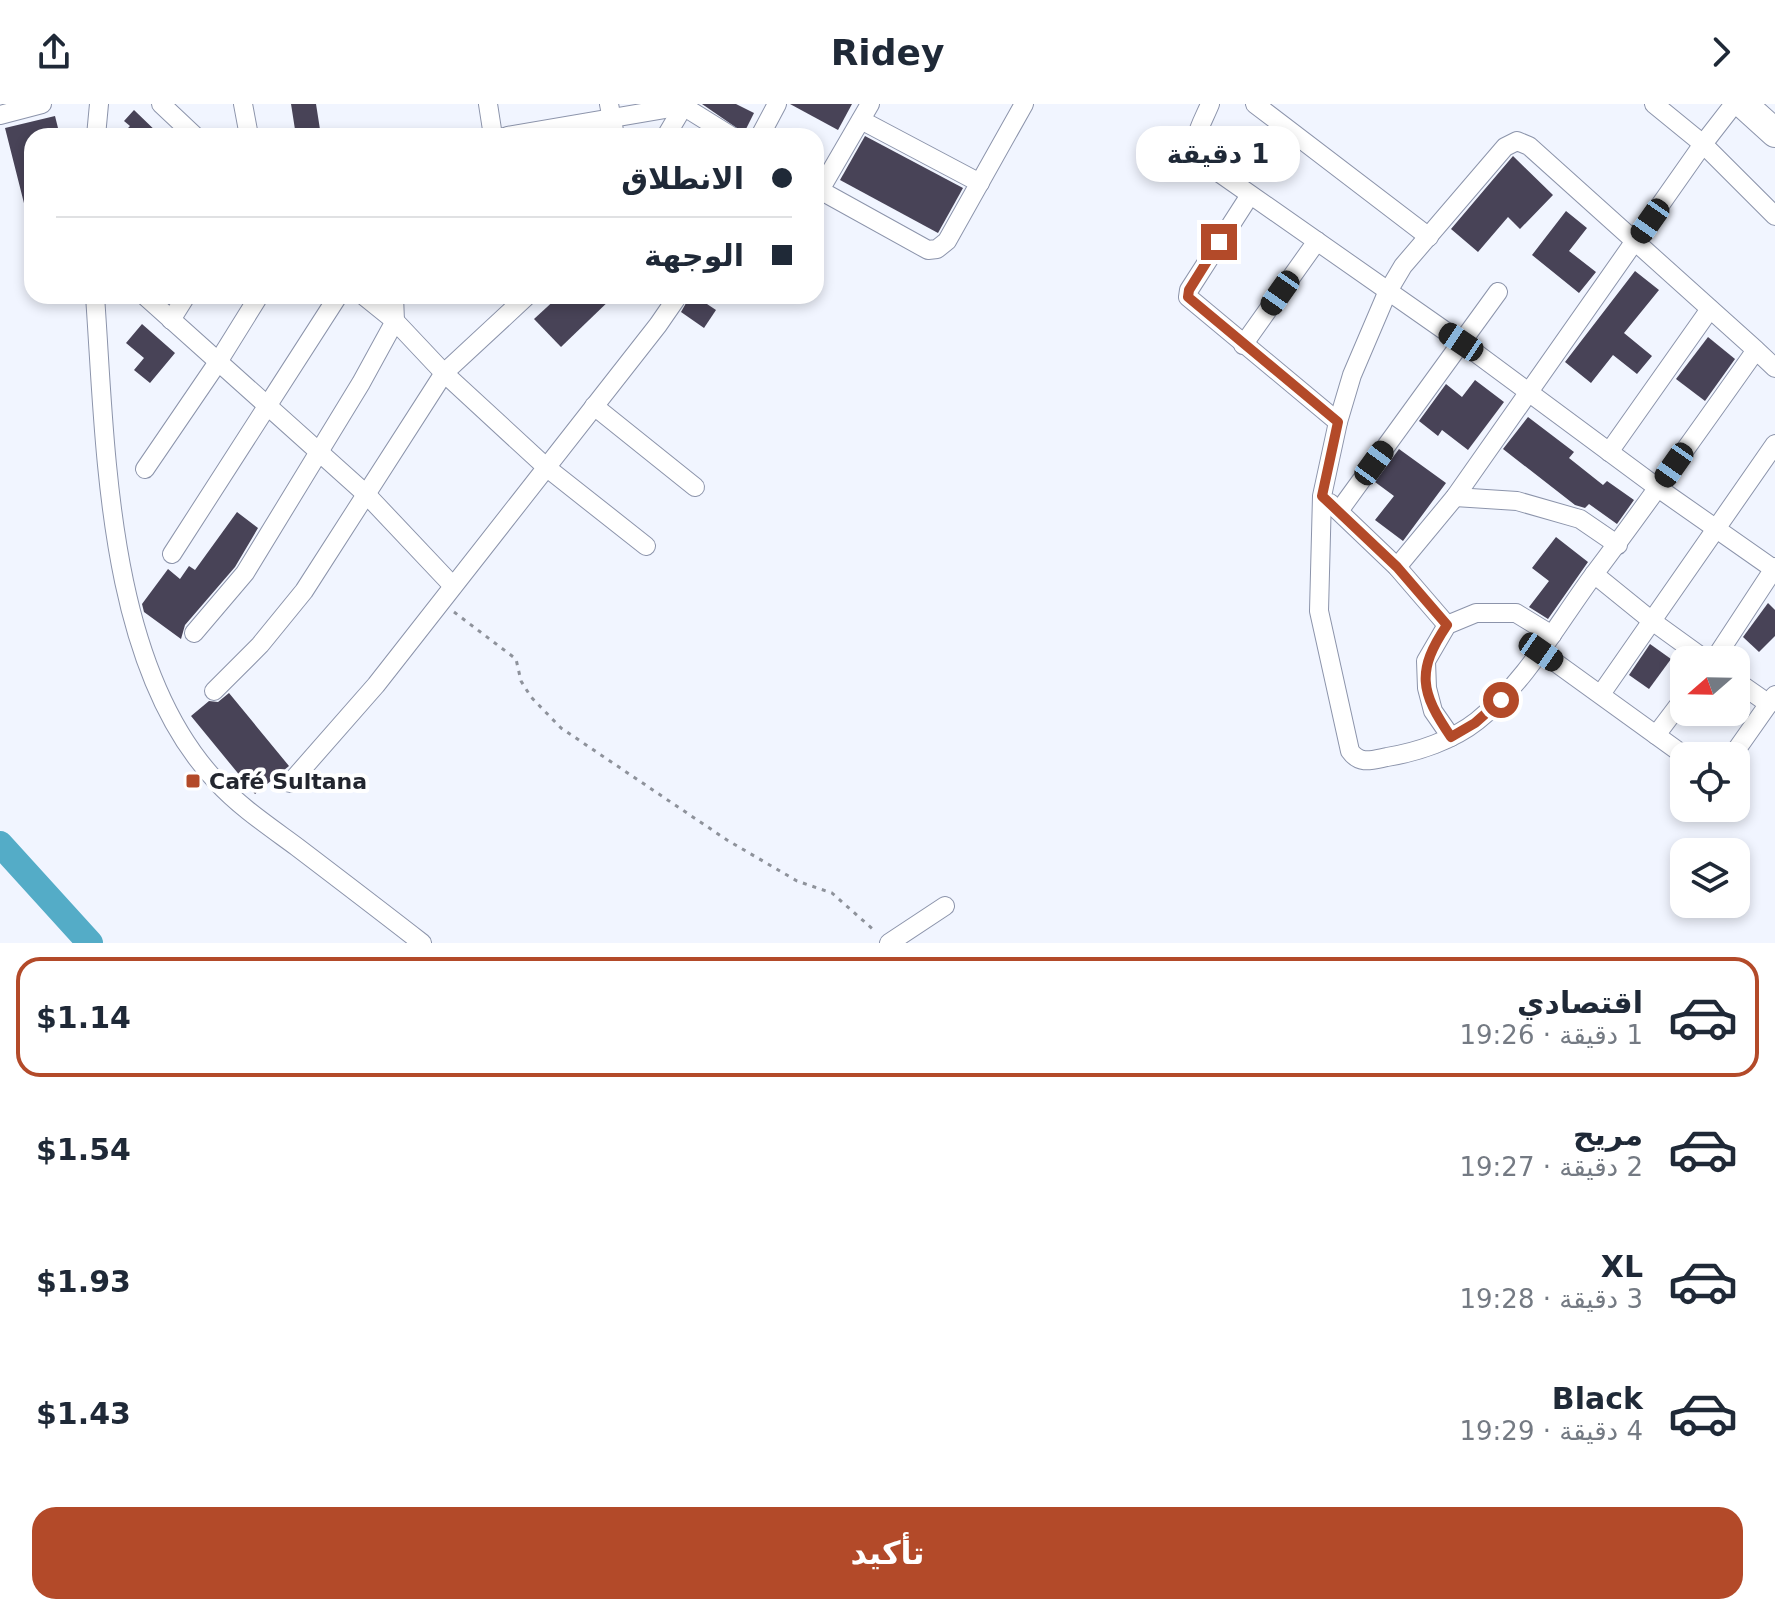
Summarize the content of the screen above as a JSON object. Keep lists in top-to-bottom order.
{
  "places": {
    "transit": ["Café Sultana"]
  },
  "north": "left",
  "page": {
    "header": "Ridey",
    "bubble": "1 دقيقة",
    "banner": ["الانطلاق", "الوجهة"],
    "list": [
      {
        "name": "اقتصادي",
        "note": "1 دقيقة · 19:26",
        "value": "$1.14"
      },
      {
        "name": "مريح",
        "note": "2 دقيقة · 19:27",
        "value": "$1.54"
      },
      {
        "name": "XL",
        "note": "3 دقيقة · 19:28",
        "value": "$1.93"
      },
      {
        "name": "Black",
        "note": "4 دقيقة · 19:29",
        "value": "$1.43"
      }
    ],
    "buttons": "تأكيد"
  }
}
